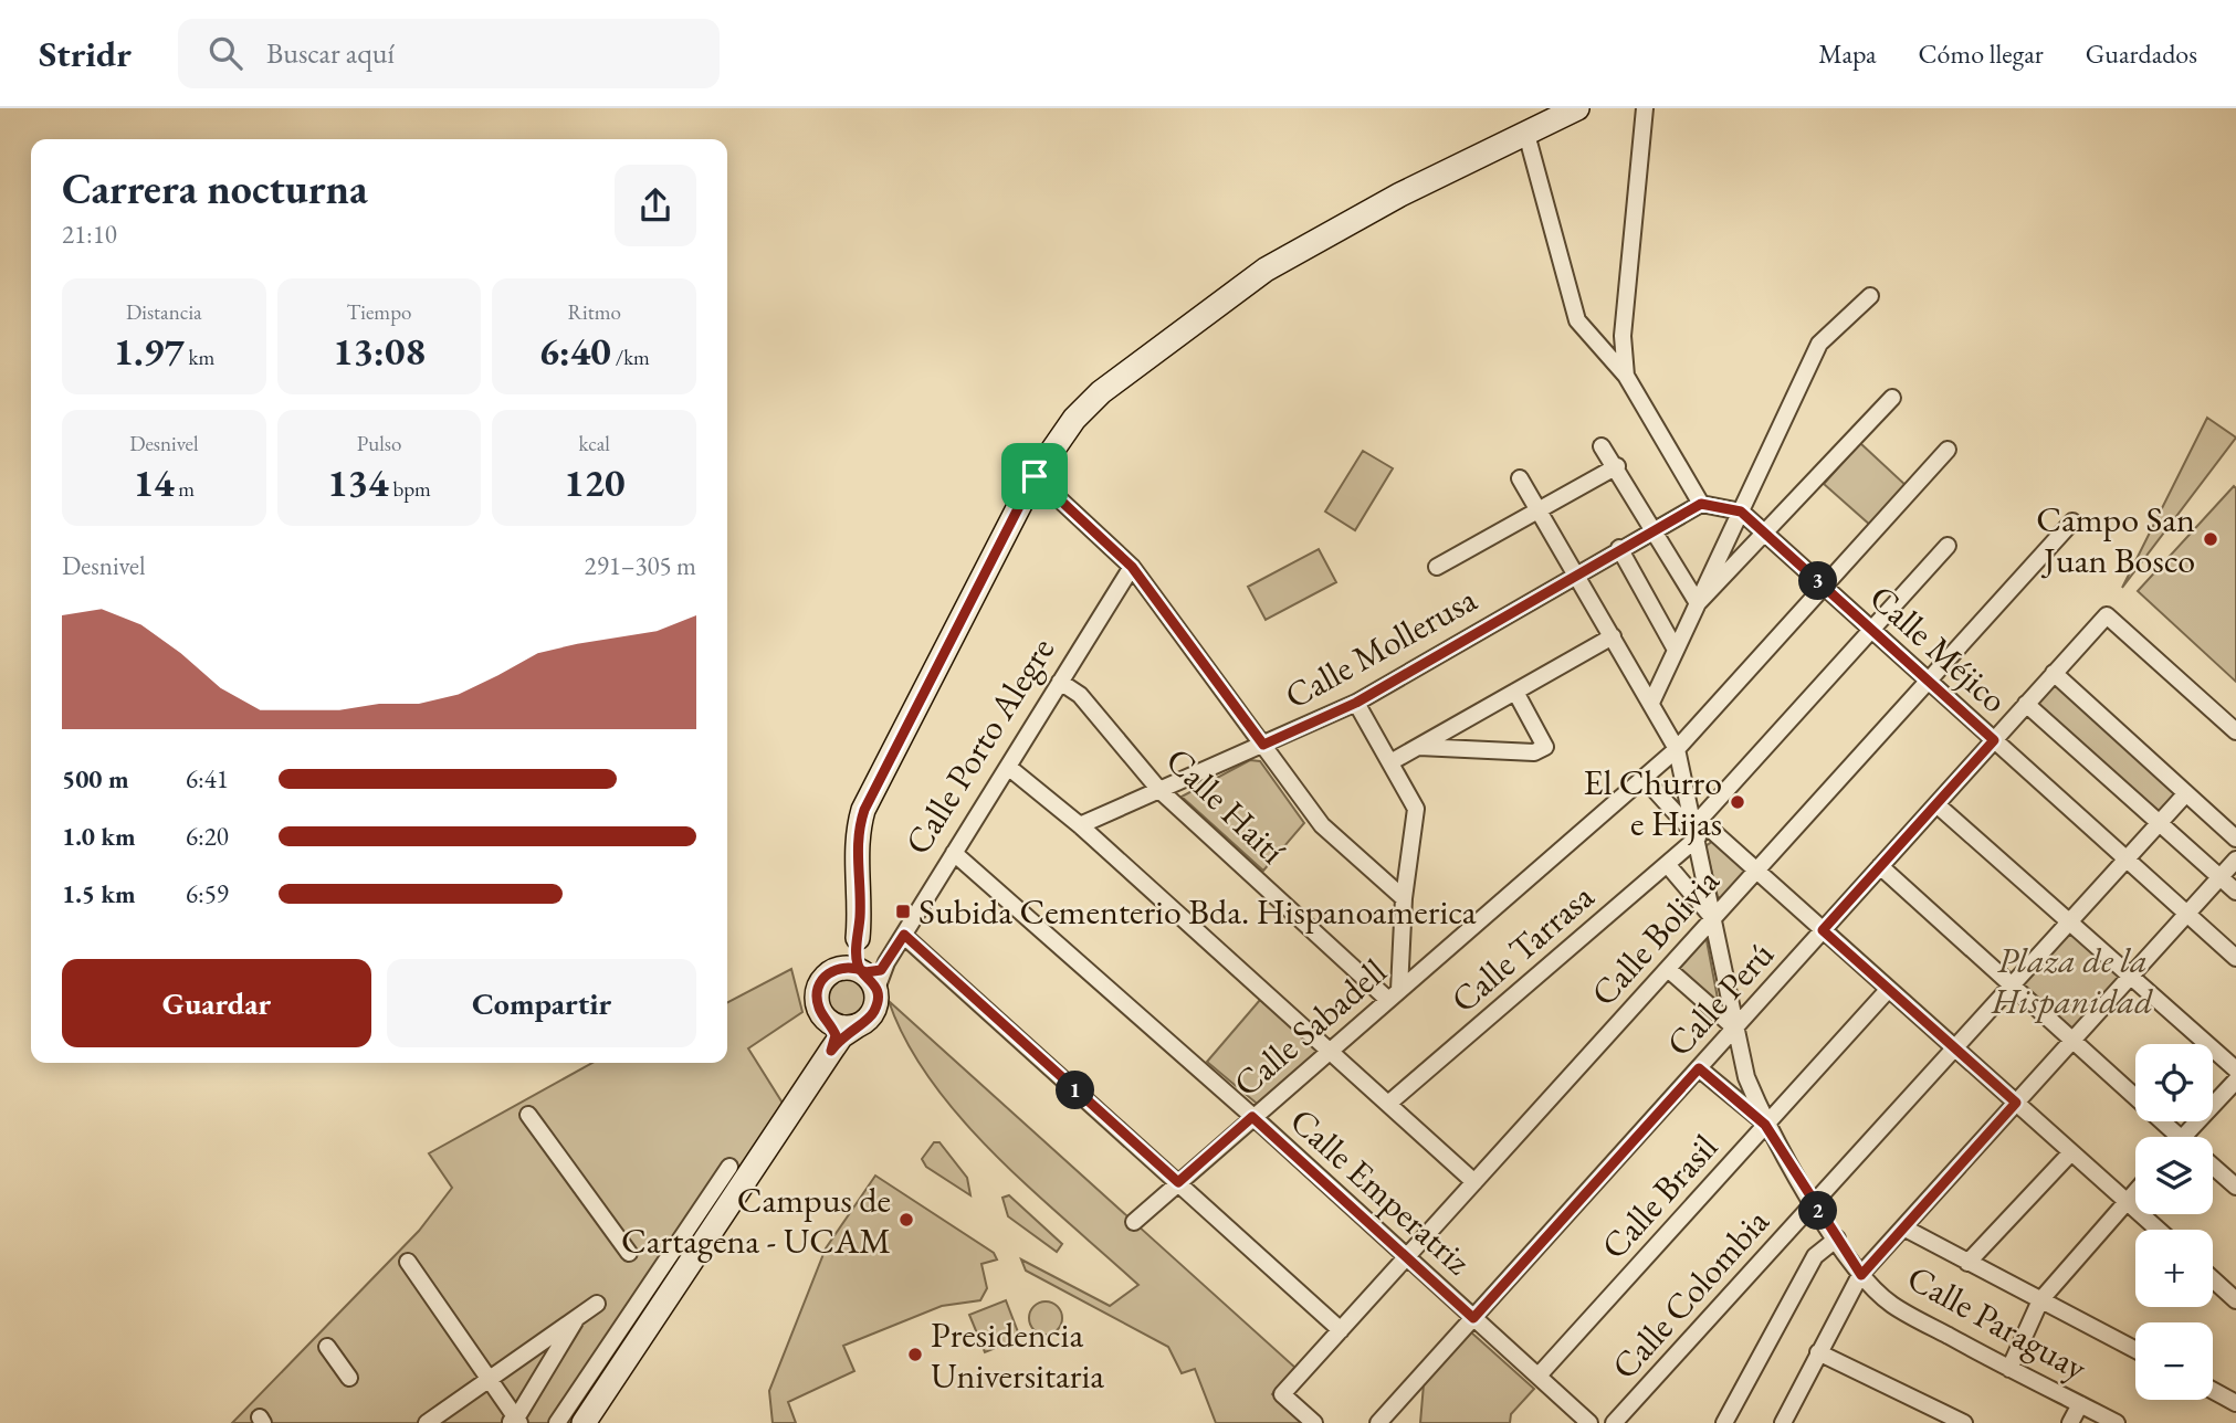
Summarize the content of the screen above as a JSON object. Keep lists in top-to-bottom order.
{
  "streets": {
    "street": [
      "Calle Mollerusa",
      "Calle Méjico",
      "Calle Porto Alegre",
      "Calle Haití",
      "Calle Bolivia",
      "Calle Tarrasa",
      "Calle Perú",
      "Calle Sabadell",
      "Calle Emperatriz",
      "Calle Brasil",
      "Calle Colombia",
      "Calle Paraguay"
    ]
  },
  "crossings": [
    ["Calle Mollerusa", "Calle Haití"],
    ["Calle Mollerusa", "Calle Paraguay"],
    ["Calle Méjico", "Calle Bolivia"],
    ["Calle Méjico", "Calle Tarrasa"],
    ["Calle Méjico", "Calle Perú"],
    ["Calle Méjico", "Calle Sabadell"],
    ["Calle Méjico", "Calle Colombia"],
    ["Calle Porto Alegre", "Calle Haití"],
    ["Calle Porto Alegre", "Calle Emperatriz"],
    ["Calle Haití", "Calle Sabadell"],
    ["Calle Bolivia", "Calle Emperatriz"],
    ["Calle Bolivia", "Calle Paraguay"],
    ["Calle Tarrasa", "Calle Paraguay"],
    ["Calle Perú", "Calle Emperatriz"],
    ["Calle Perú", "Calle Paraguay"],
    ["Calle Sabadell", "Calle Emperatriz"],
    ["Calle Sabadell", "Calle Paraguay"],
    ["Calle Emperatriz", "Calle Brasil"],
    ["Calle Brasil", "Calle Paraguay"],
    ["Calle Colombia", "Calle Paraguay"]
  ],
  "parks": ["Plaza de la Hispanidad"],
  "places": {
    "other": [
      "Campo San Juan Bosco",
      "El Churro e Hijas",
      "Campus de Cartagena - UCAM",
      "Presidencia Universitaria"
    ],
    "transit": ["Subida Cementerio Bda. Hispanoamerica"]
  },
  "page": {
    "header": "Stridr",
    "search": "Buscar aquí",
    "nav": ["Mapa", "Cómo llegar", "Guardados"],
    "heading": ["Carrera nocturna", "21:10"],
    "stats": [
      ["Distancia", "1.97 km"],
      ["Tiempo", "13:08"],
      ["Ritmo", "6:40 /km"],
      ["Desnivel", "14 m"],
      ["Pulso", "134 bpm"],
      ["kcal", "120"]
    ],
    "chart": ["Desnivel", "291–305 m"],
    "pins": ["3", "1", "2"],
    "list": [
      {
        "name": "500 m",
        "note": "6:41"
      },
      {
        "name": "1.0 km",
        "note": "6:20"
      },
      {
        "name": "1.5 km",
        "note": "6:59"
      }
    ],
    "buttons": ["Guardar", "Compartir"],
    "map_buttons": ["+", "−"]
  }
}
